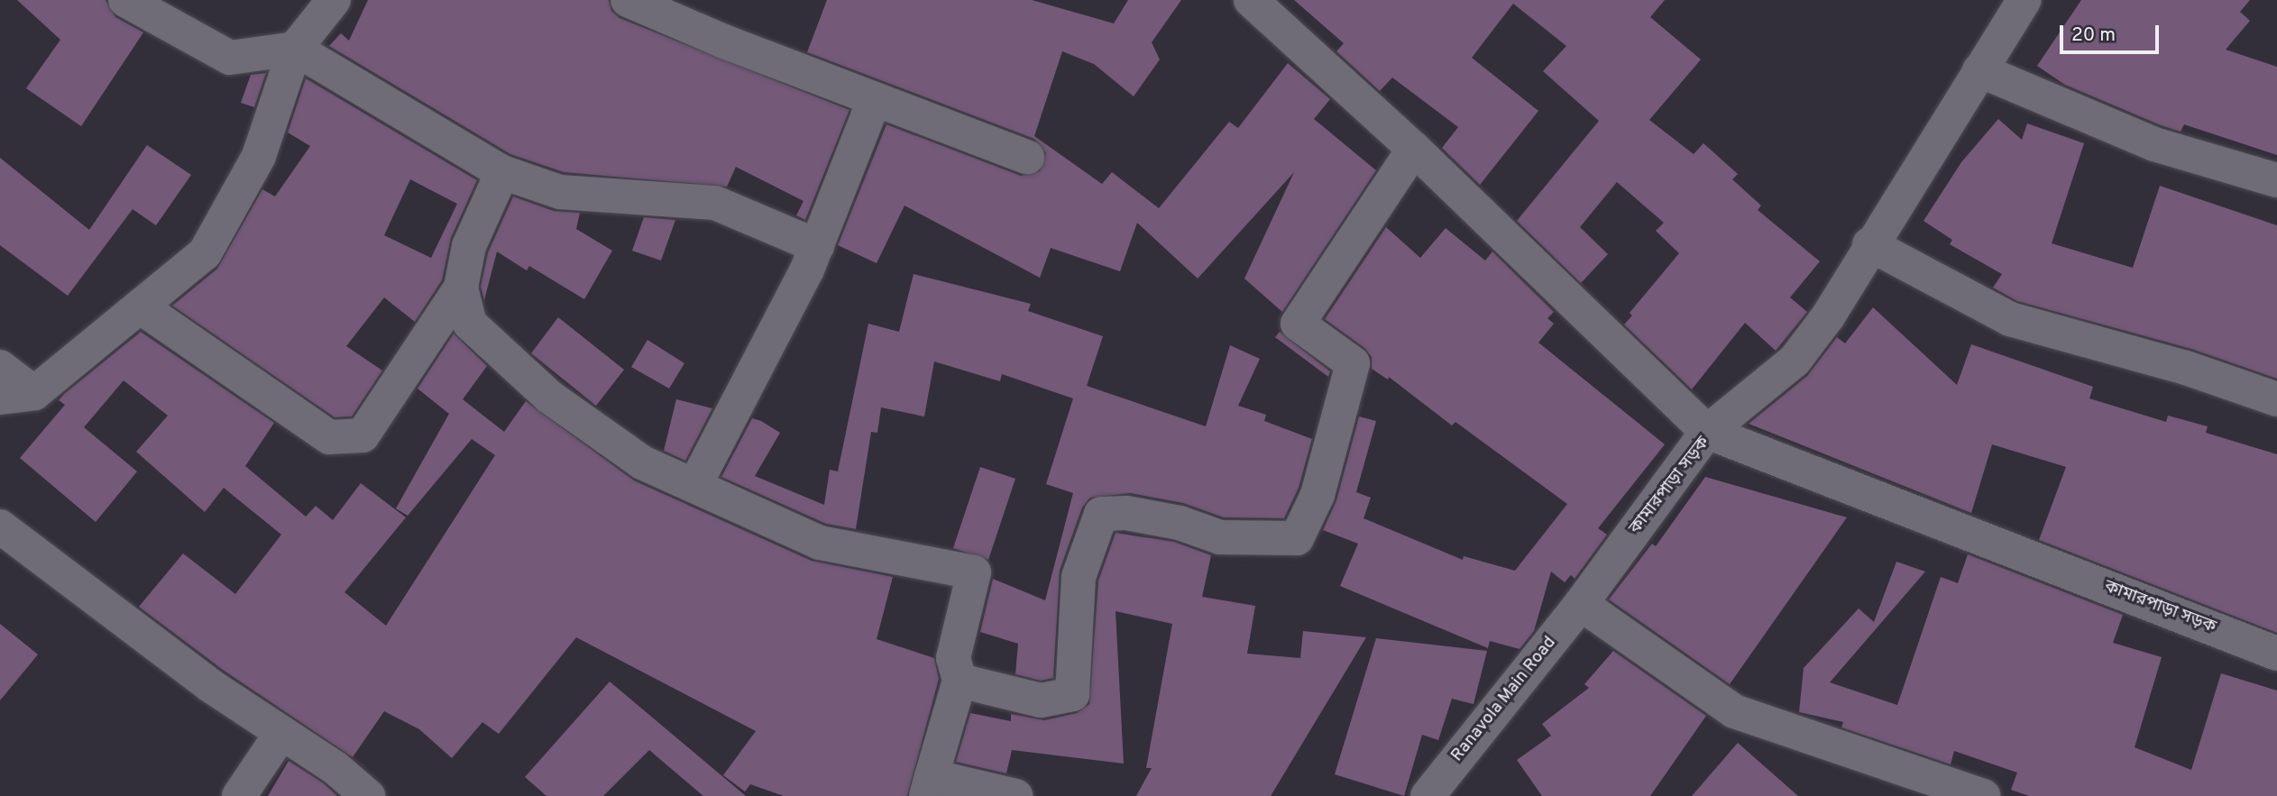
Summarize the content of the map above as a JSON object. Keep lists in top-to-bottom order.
{
  "streets": {
    "street": ["কামারপাড়া সড়ক", "Ranavola Main Road"]
  },
  "crossings": [
    ["কামারপাড়া সড়ক", "Ranavola Main Road"]
  ],
  "scale_bar": "20 m"
}
